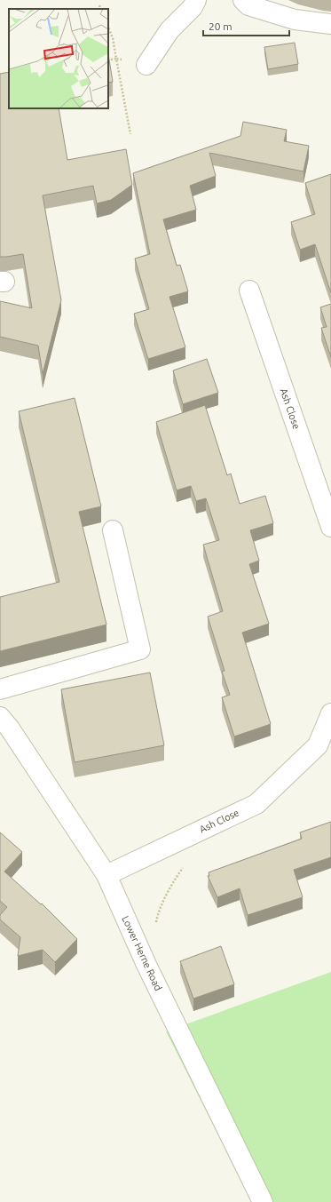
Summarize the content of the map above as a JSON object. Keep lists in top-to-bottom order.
{
  "streets": {
    "street": ["Ash Close", "Lower Herne Road"]
  },
  "crossings": [
    ["Ash Close", "Lower Herne Road"]
  ],
  "scale_bar": "20 m"
}
